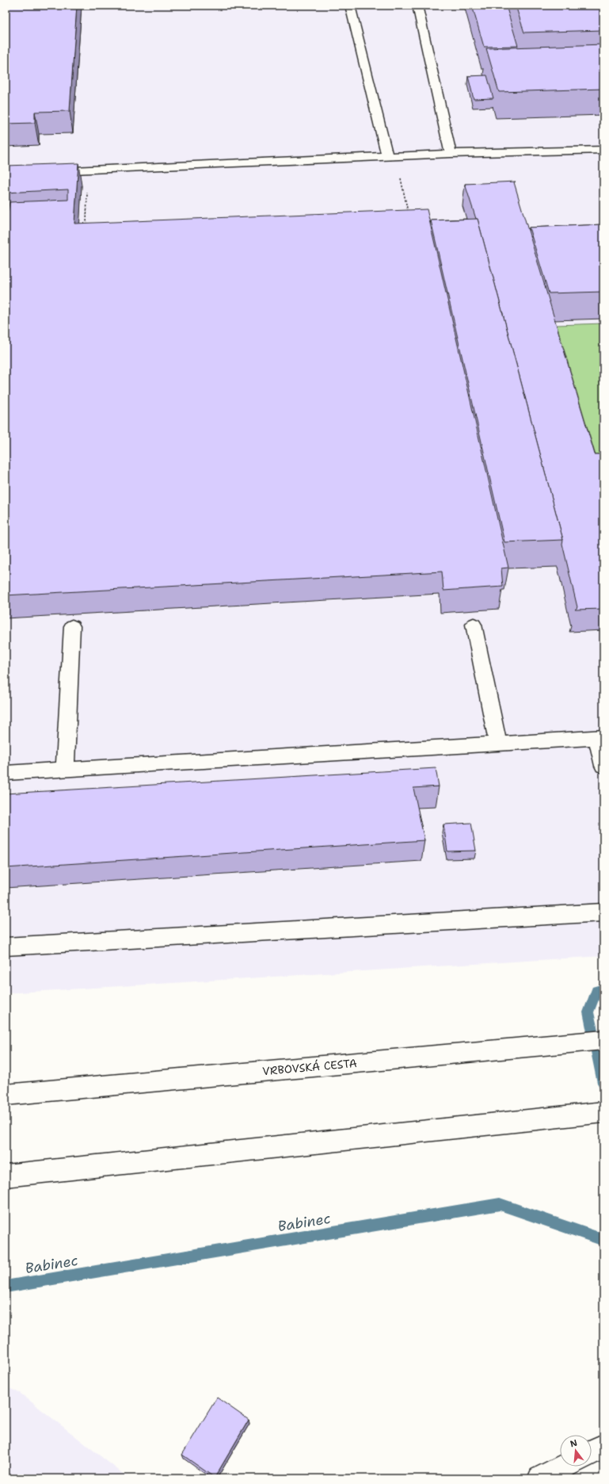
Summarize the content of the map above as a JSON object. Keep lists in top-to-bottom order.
{
  "streets": {
    "main road": ["VRBOVSKÁ CESTA"]
  },
  "water": ["Babinec"],
  "north": "top"
}
